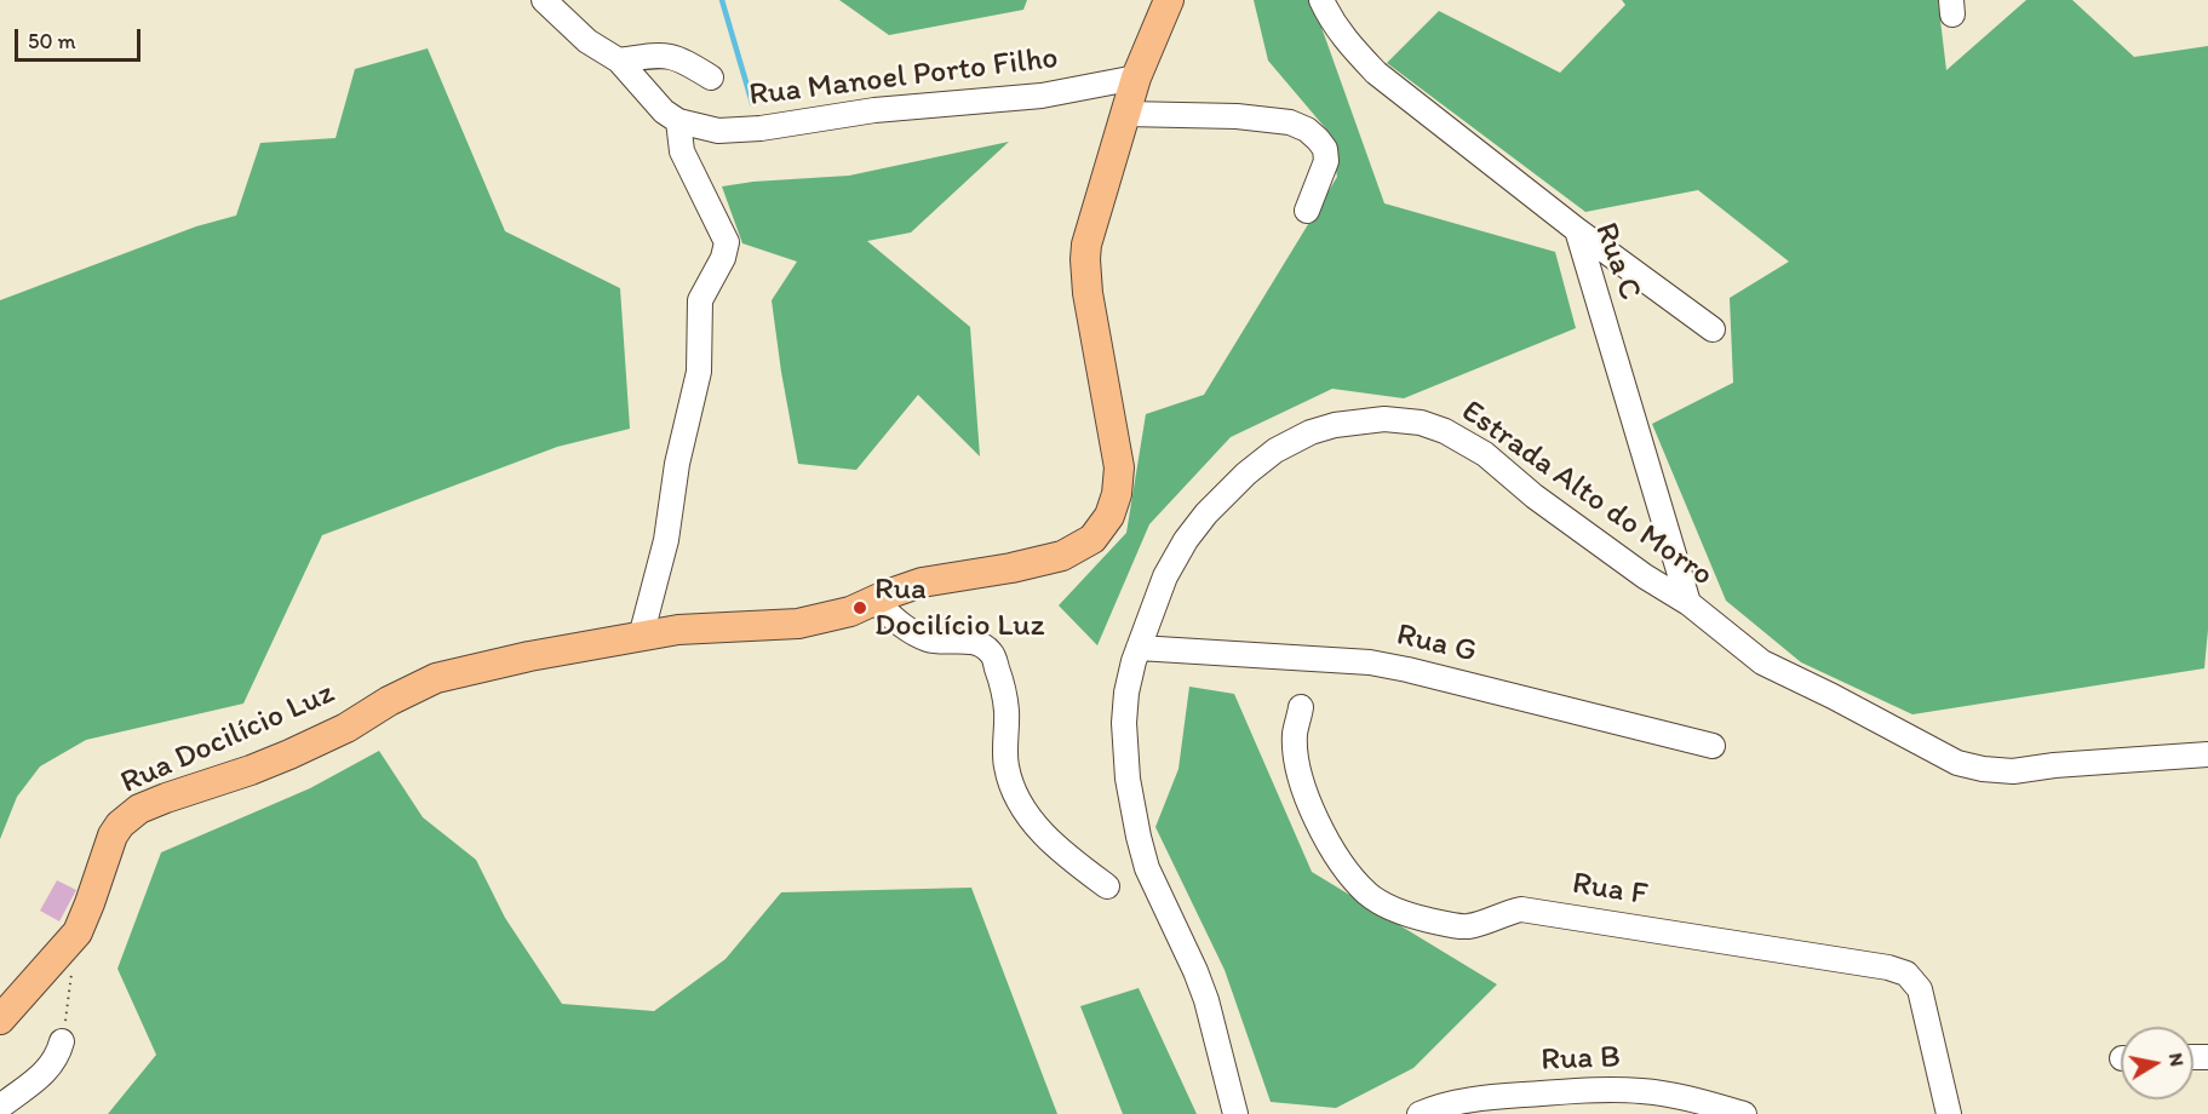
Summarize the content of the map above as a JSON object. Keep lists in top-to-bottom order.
{
  "streets": {
    "main road": ["Rua Docilício Luz"],
    "street": [
      "Rua Manoel Porto Filho",
      "Rua C",
      "Estrada Alto do Morro",
      "Rua G",
      "Rua F",
      "Rua B"
    ]
  },
  "crossings": [
    ["Rua Manoel Porto Filho", "Rua Docilício Luz"],
    ["Rua C", "Estrada Alto do Morro"],
    ["Estrada Alto do Morro", "Rua G"]
  ],
  "places": ["Rua Docilício Luz"],
  "scale_bar": "50 m",
  "north": "right"
}
